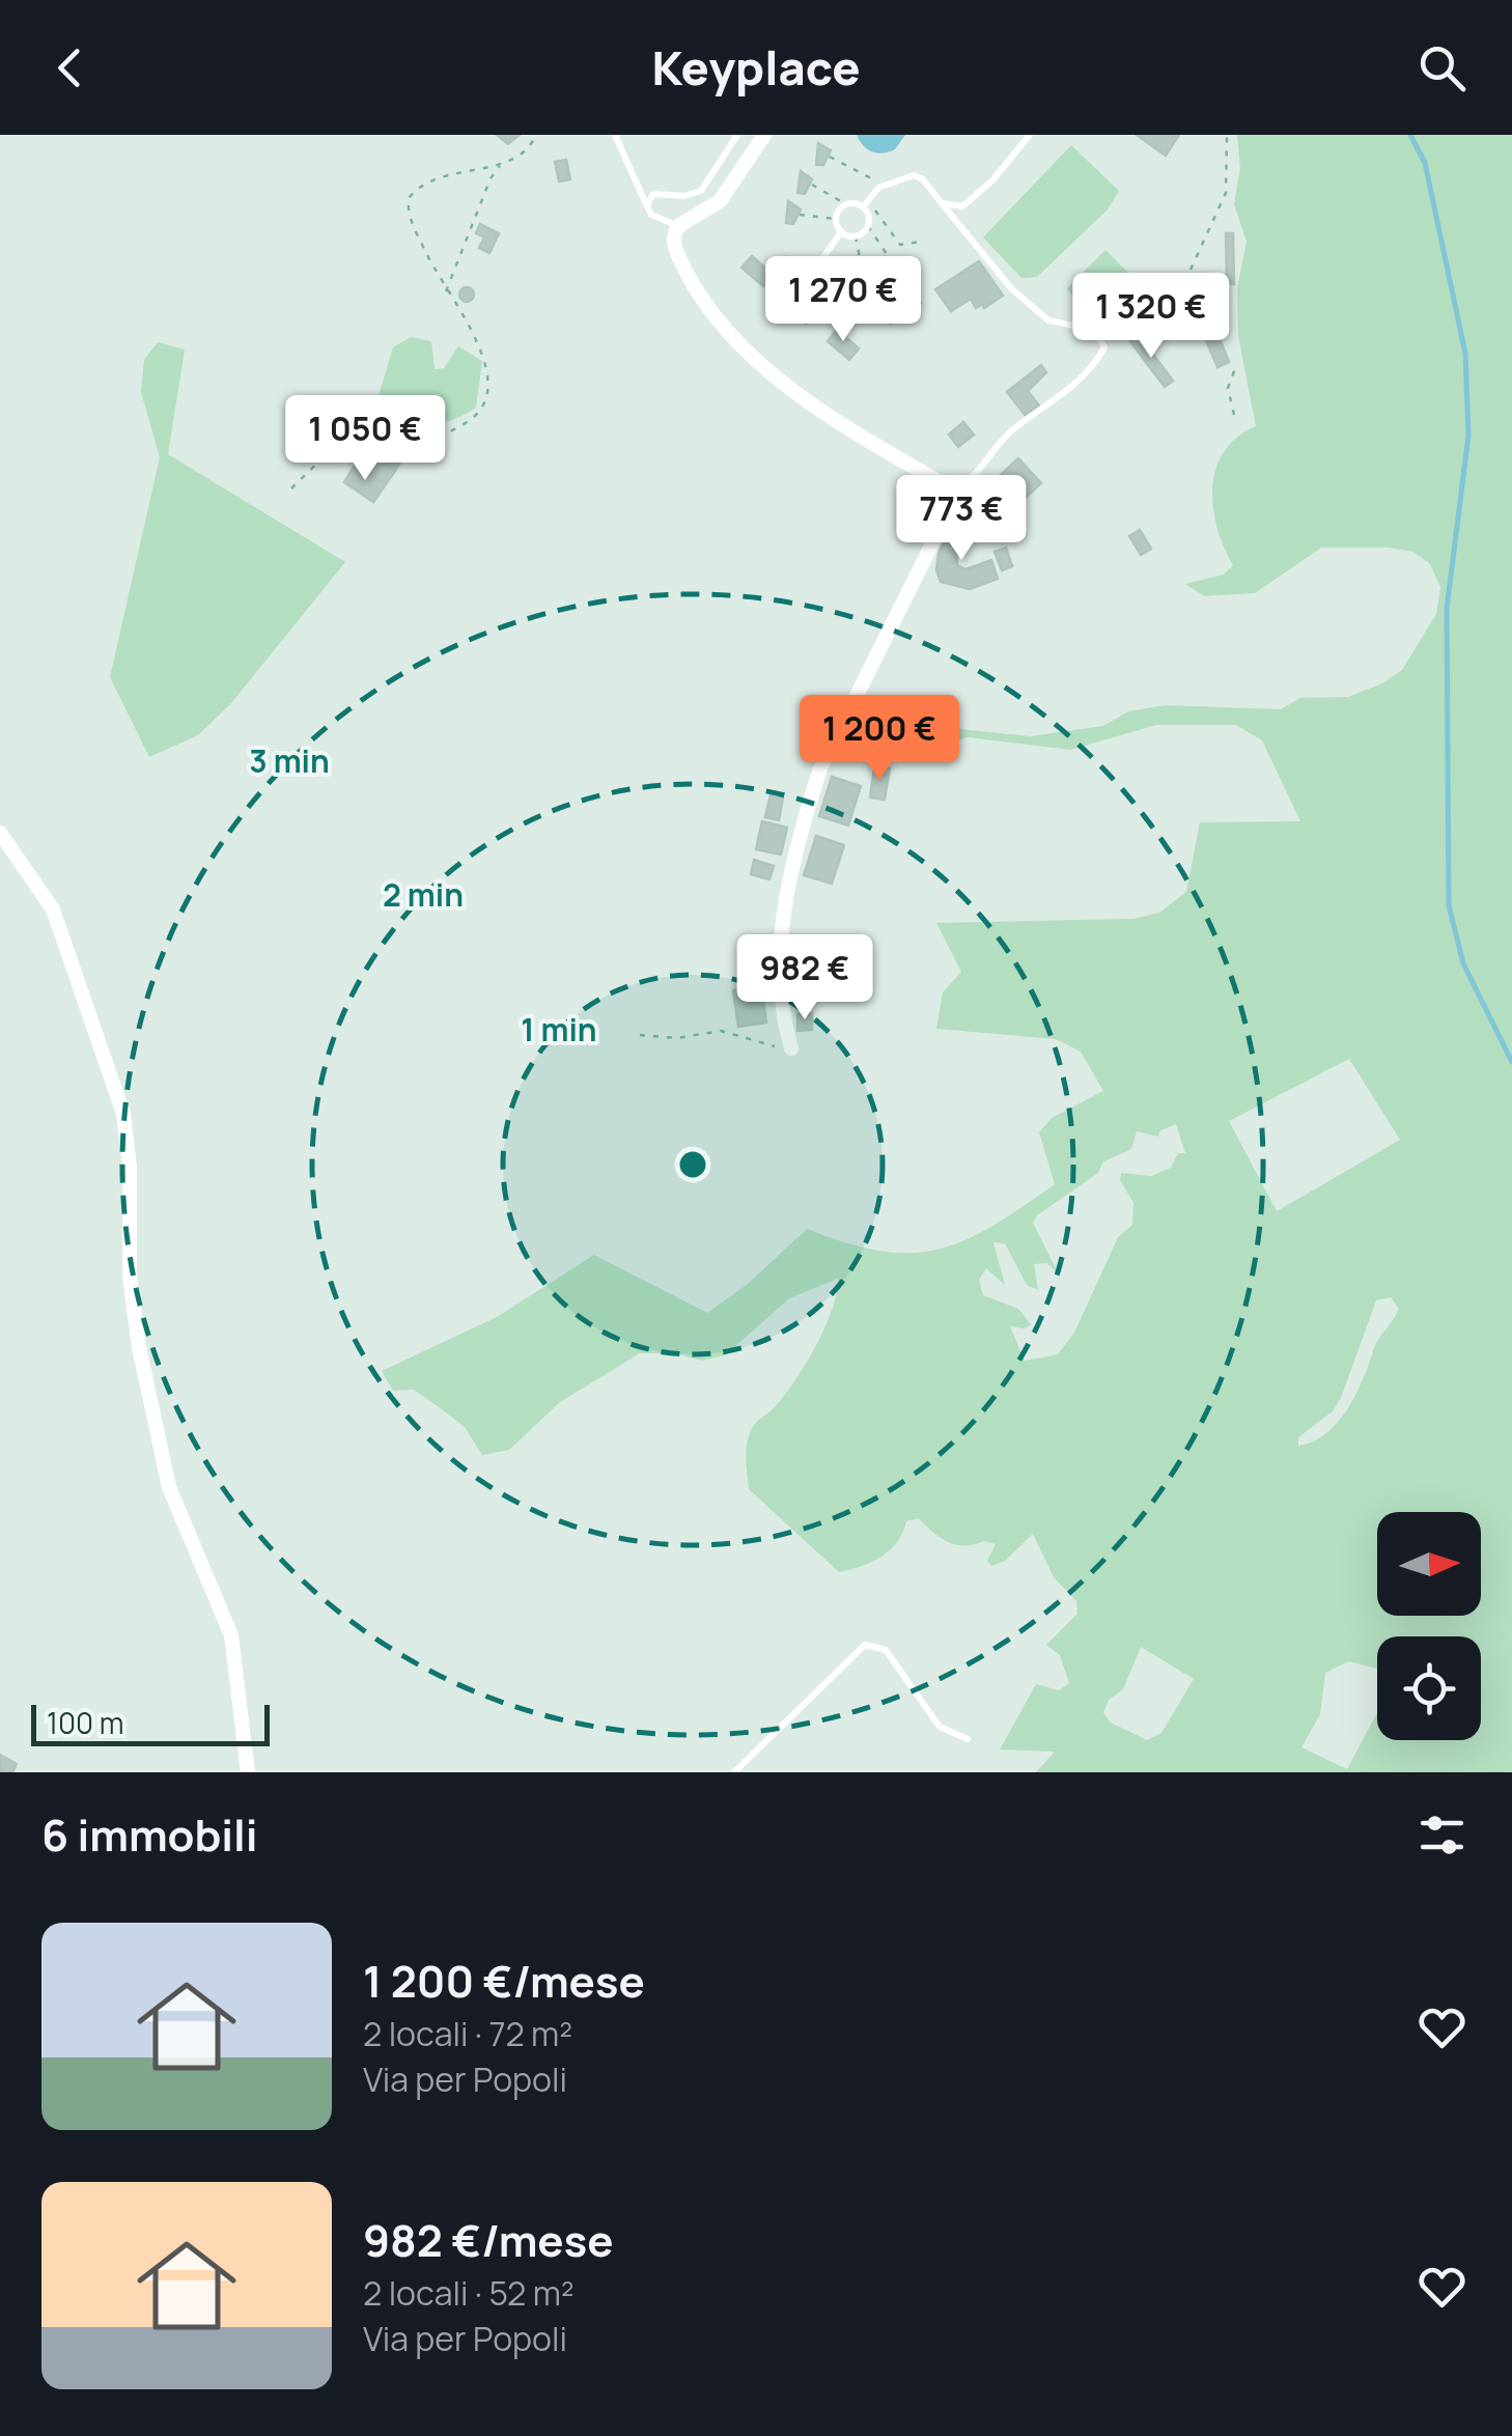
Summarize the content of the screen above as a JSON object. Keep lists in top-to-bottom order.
{
  "scale_bar": "100 m",
  "north": "right",
  "page": {
    "header": "Keyplace",
    "price": [
      "1 270 €",
      "1 320 €",
      "1 050 €",
      "773 €",
      "1 200 €",
      "982 €"
    ],
    "scale": "100 m",
    "heading": "6 immobili",
    "list": [
      {
        "name": "1 200 €/mese",
        "note": "2 locali · 72 m² · Via per Popoli"
      },
      {
        "name": "982 €/mese",
        "note": "2 locali · 52 m² · Via per Popoli"
      }
    ]
  },
  "rings": ["3 min", "2 min", "1 min"]
}
